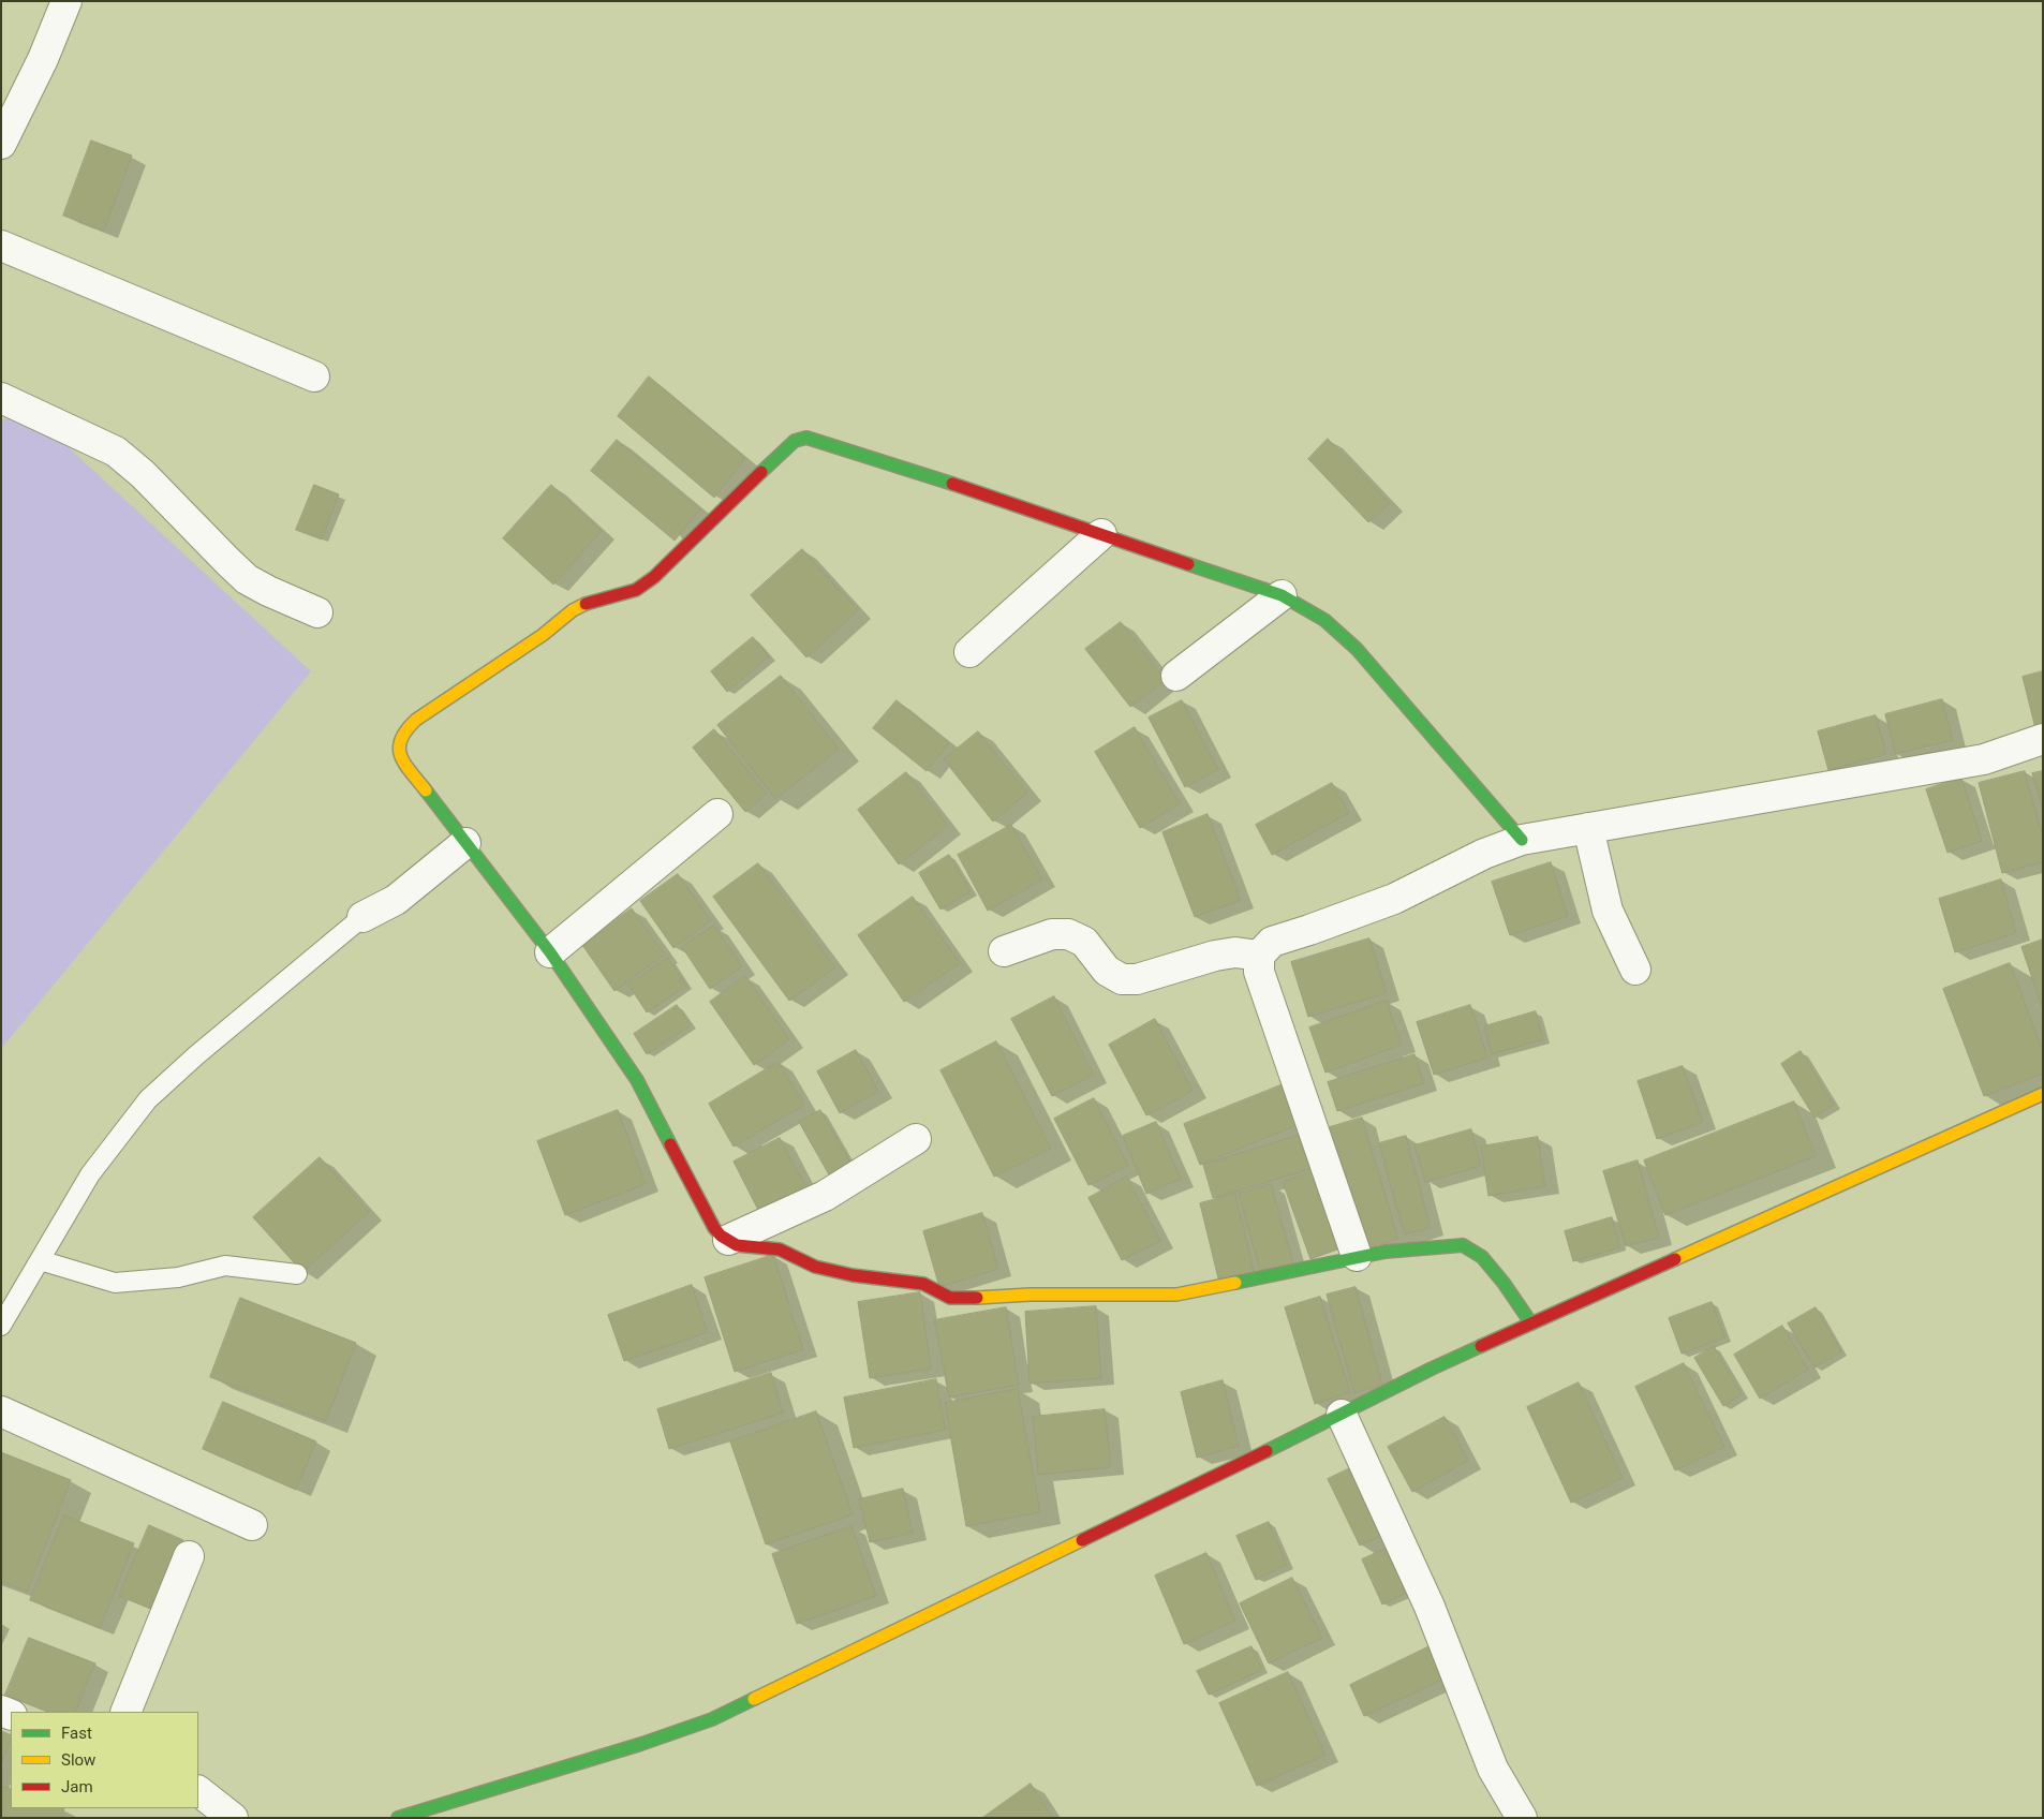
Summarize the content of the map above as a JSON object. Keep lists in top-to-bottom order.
{
  "legend": ["Fast", "Slow", "Jam"]
}
